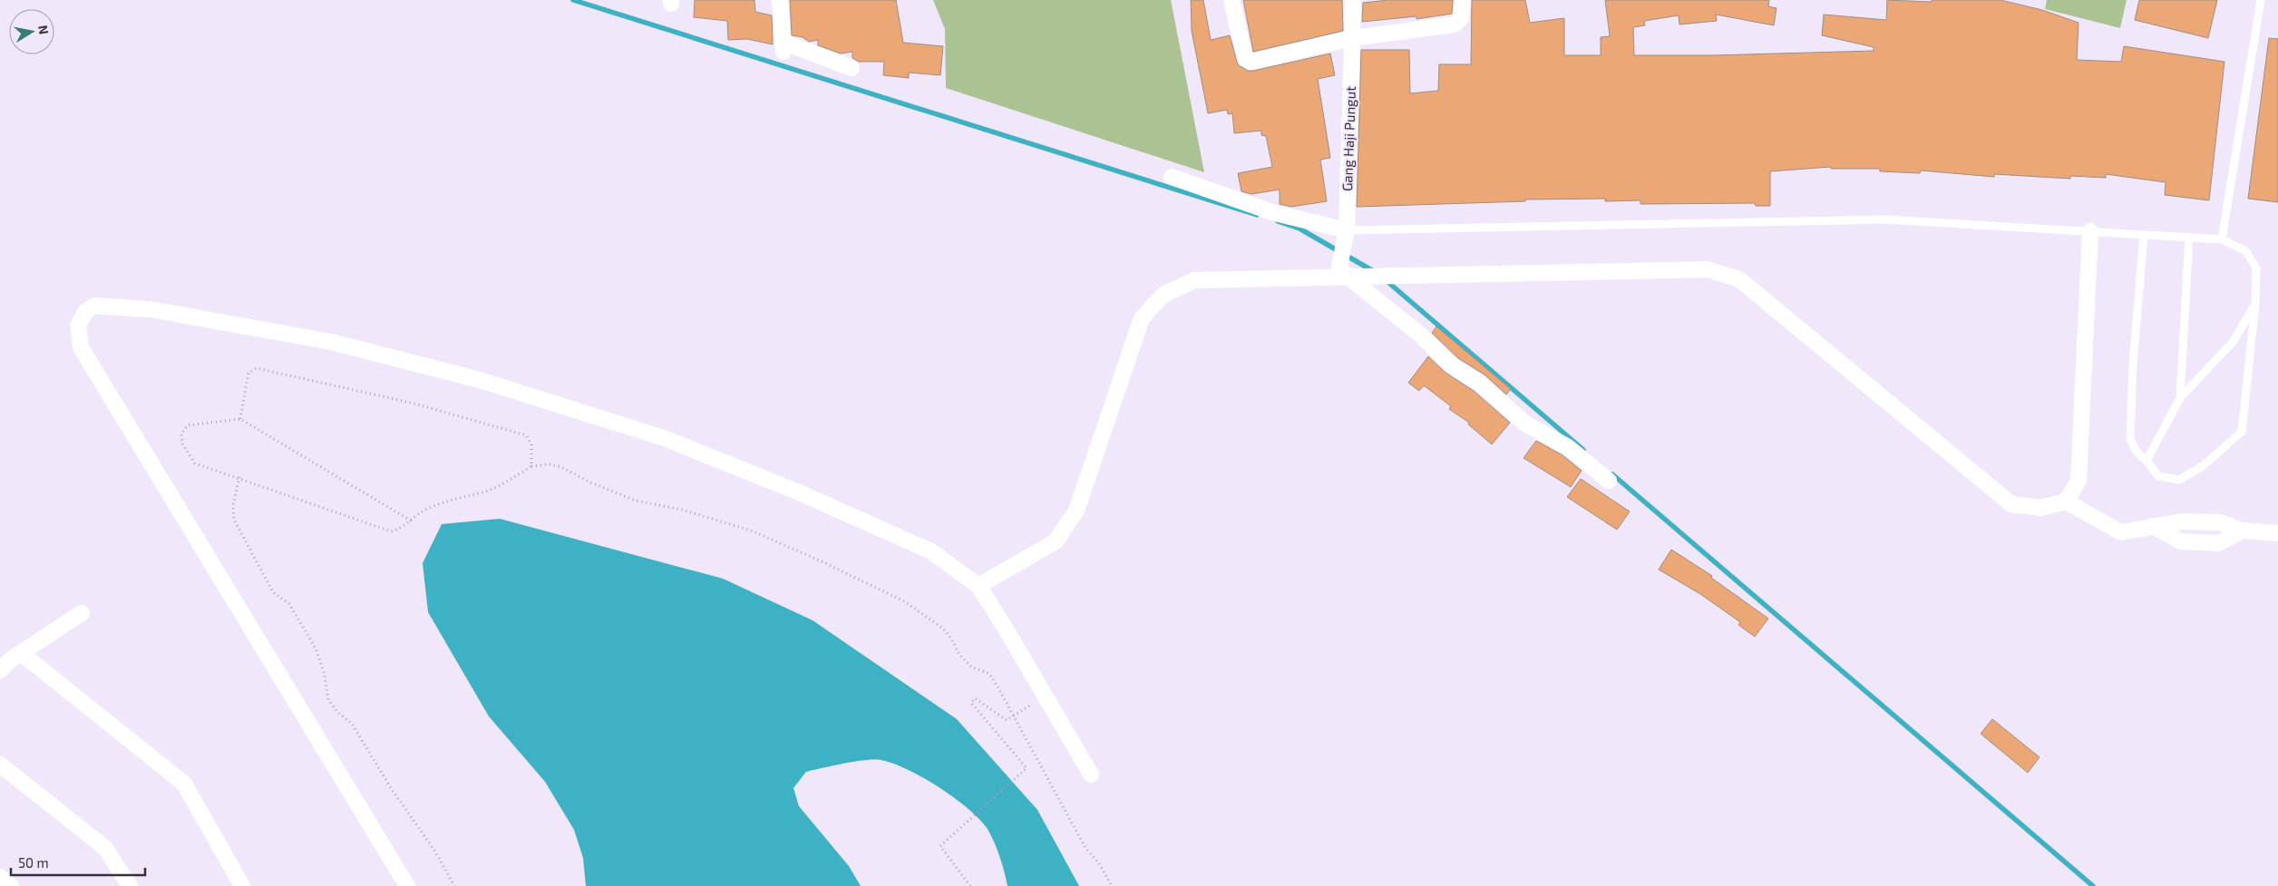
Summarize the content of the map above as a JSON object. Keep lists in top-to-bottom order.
{
  "streets": {
    "street": ["Gang Haji Pungut"]
  },
  "scale_bar": "50 m",
  "north": "right"
}
